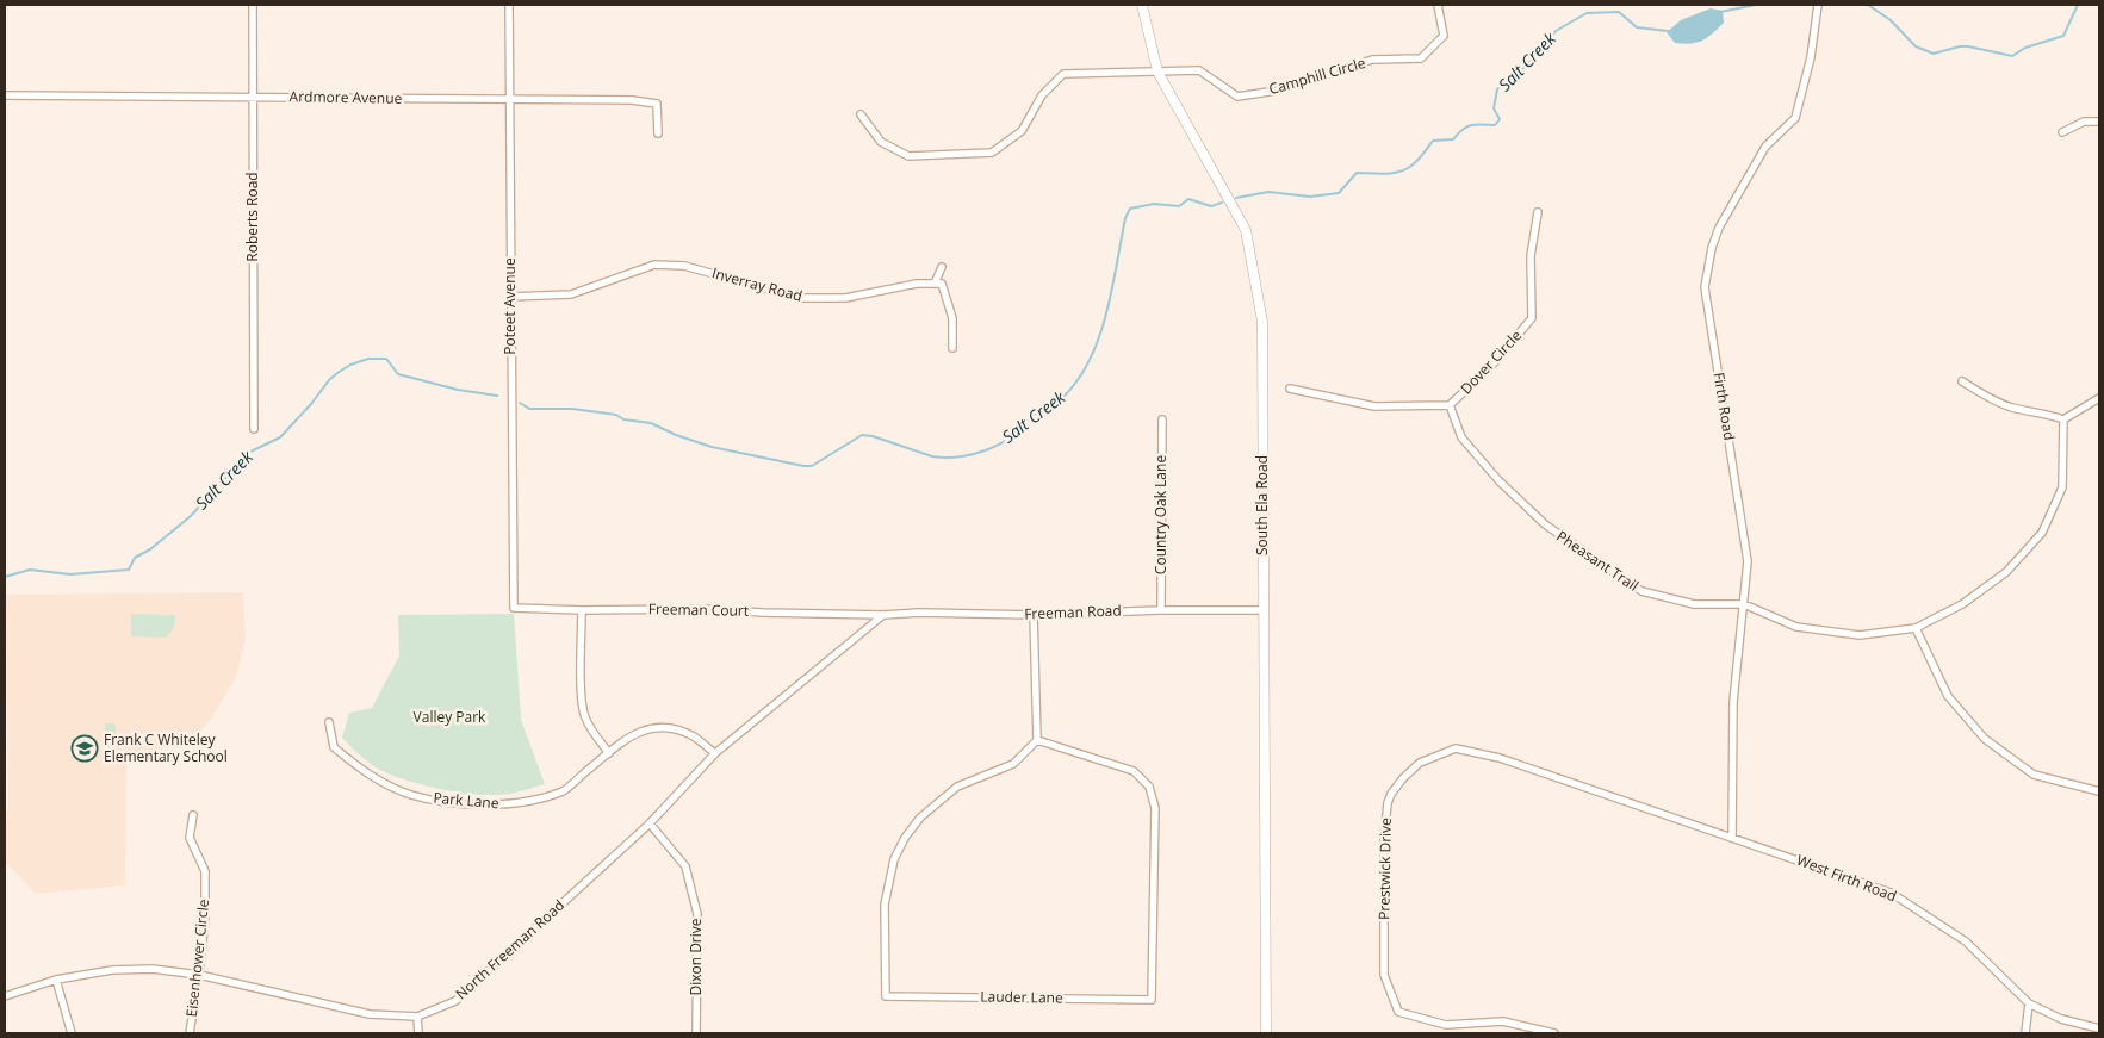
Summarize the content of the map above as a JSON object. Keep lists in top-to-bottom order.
{
  "streets": {
    "main road": ["South Ela Road"],
    "street": [
      "Camphill Circle",
      "Ardmore Avenue",
      "Roberts Road",
      "Inverray Road",
      "Poteet Avenue",
      "Dover Circle",
      "Firth Road",
      "Country Oak Lane",
      "Pheasant Trail",
      "Freeman Court",
      "Freeman Road",
      "Park Lane",
      "Prestwick Drive",
      "West Firth Road",
      "North Freeman Road",
      "Dixon Drive",
      "Eisenhower Circle",
      "Lauder Lane"
    ]
  },
  "crossings": [
    ["Camphill Circle", "South Ela Road"],
    ["Ardmore Avenue", "Roberts Road"],
    ["Ardmore Avenue", "Poteet Avenue"],
    ["Inverray Road", "Poteet Avenue"],
    ["Poteet Avenue", "Freeman Court"],
    ["Dover Circle", "Pheasant Trail"],
    ["Firth Road", "Pheasant Trail"],
    ["Firth Road", "Prestwick Drive"],
    ["Firth Road", "West Firth Road"],
    ["South Ela Road", "Freeman Road"],
    ["Country Oak Lane", "Freeman Road"],
    ["Freeman Court", "Freeman Road"],
    ["Freeman Court", "North Freeman Road"],
    ["Freeman Road", "North Freeman Road"],
    ["Park Lane", "North Freeman Road"],
    ["Prestwick Drive", "West Firth Road"],
    ["North Freeman Road", "Dixon Drive"],
    ["North Freeman Road", "Eisenhower Circle"]
  ],
  "water": ["Salt Creek"],
  "parks": ["Valley Park"],
  "places": {
    "school or university": ["Frank C Whiteley Elementary School"]
  }
}
